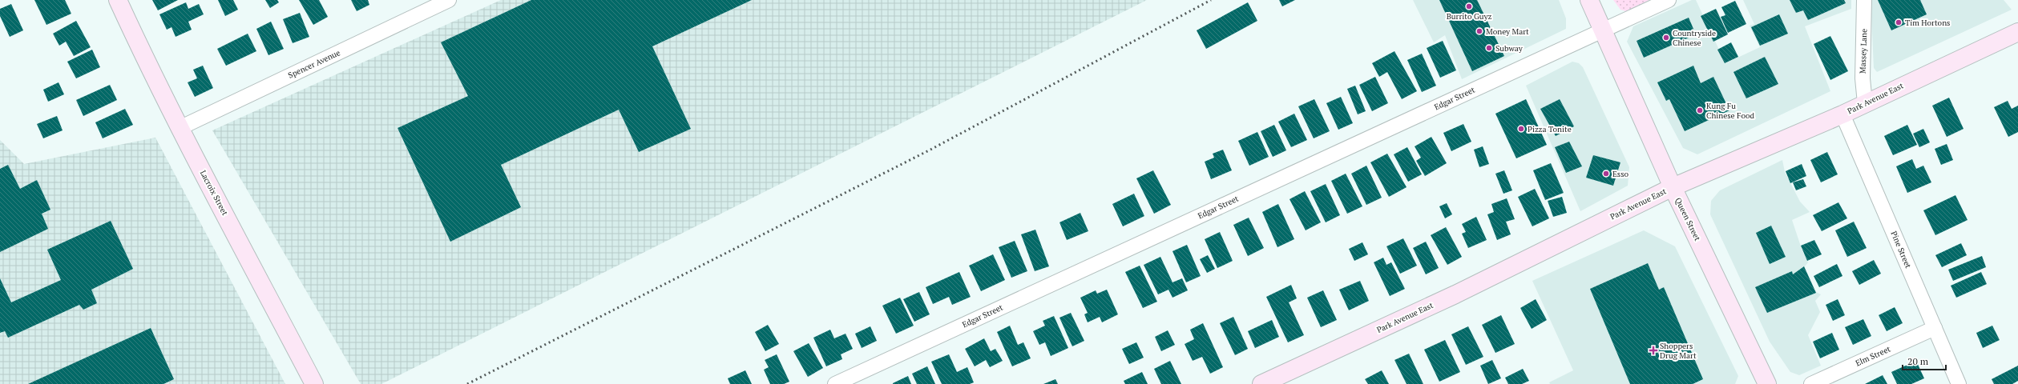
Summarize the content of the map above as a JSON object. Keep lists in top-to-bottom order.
{
  "streets": {
    "main road": ["Park Avenue East", "Lacroix Street", "Queen Street"],
    "street": [
      "Massey Lane",
      "Spencer Avenue",
      "Edgar Street",
      "Pine Street",
      "Elm Street"
    ]
  },
  "crossings": [
    ["Massey Lane", "Park Avenue East"],
    ["Spencer Avenue", "Lacroix Street"],
    ["Edgar Street", "Queen Street"],
    ["Park Avenue East", "Queen Street"],
    ["Park Avenue East", "Pine Street"],
    ["Pine Street", "Elm Street"]
  ],
  "places": {
    "other": [
      "Burrito Guyz",
      "Tim Hortons",
      "Money Mart",
      "Countryside Chinese",
      "Subway",
      "Kung Fu Chinese Food",
      "Pizza Tonite",
      "Esso"
    ],
    "health": ["Shoppers Drug Mart"]
  },
  "scale_bar": "20 m"
}
